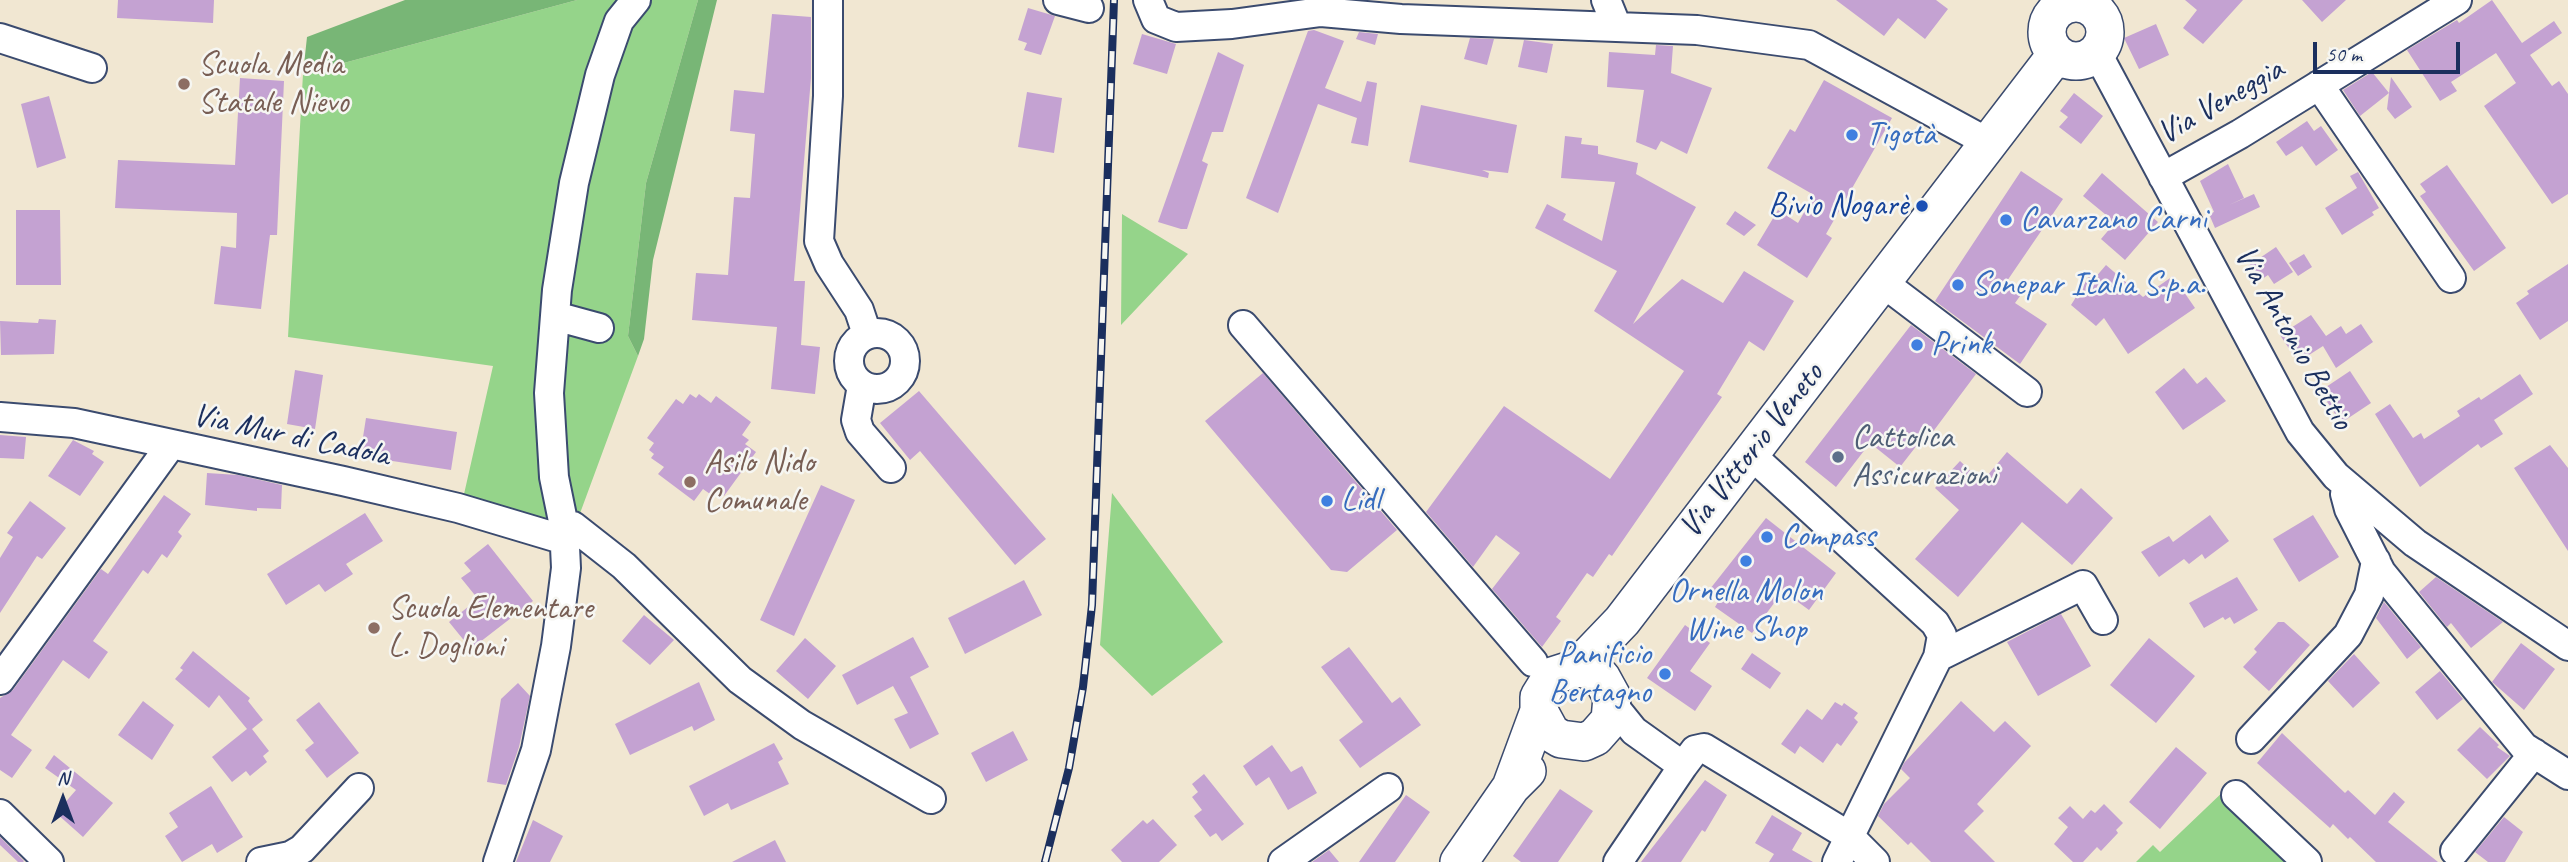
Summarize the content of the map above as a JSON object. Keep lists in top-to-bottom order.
{
  "streets": {
    "main road": ["Via Vittorio Veneto"],
    "street": ["Via Veneggia", "Via Antonio Bettio", "Via Mur di Cadola"]
  },
  "crossings": [
    ["Via Veneggia", "Via Antonio Bettio"],
    ["Via Antonio Bettio", "Via Vittorio Veneto"]
  ],
  "places": [
    "Scuola Media Statale Nievo",
    "Tigotà",
    "Bivio Nogarè",
    "Cavarzano Carni",
    "Sonepar Italia S.p.a.",
    "Prink",
    "Cattolica Assicurazioni",
    "Asilo Nido Comunale",
    "Lidl",
    "Compass",
    "Ornella Molon Wine Shop",
    "Scuola Elementare L. Doglioni",
    "Panificio Bertagno"
  ],
  "scale_bar": "50 m",
  "north": "top"
}
